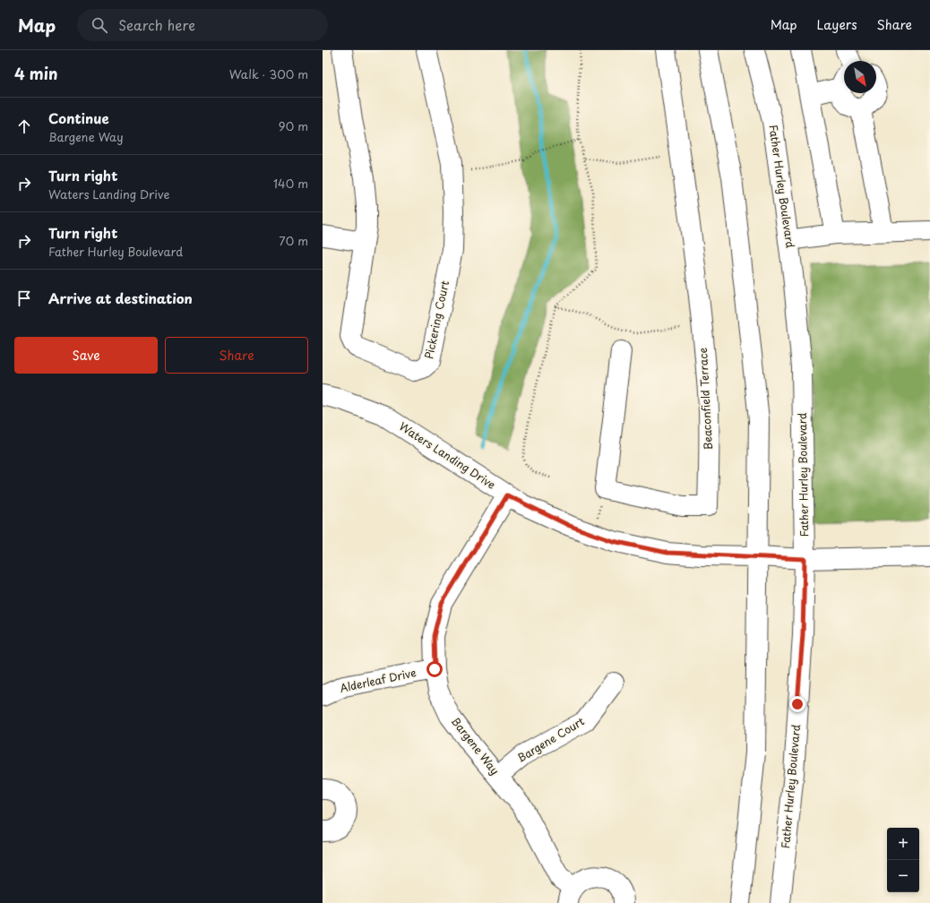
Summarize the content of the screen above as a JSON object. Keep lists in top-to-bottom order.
{
  "streets": {
    "street": [
      "Father Hurley Boulevard",
      "Pickering Court",
      "Beaconfield Terrace",
      "Waters Landing Drive",
      "Alderleaf Drive",
      "Bargene Court",
      "Bargene Way"
    ]
  },
  "crossings": [
    ["Father Hurley Boulevard", "Waters Landing Drive"],
    ["Waters Landing Drive", "Bargene Way"],
    ["Alderleaf Drive", "Bargene Way"],
    ["Bargene Court", "Bargene Way"]
  ],
  "north": "bottom right",
  "page": {
    "header": "Map",
    "search": "Search here",
    "nav": ["Map", "Layers", "Share"],
    "heading": ["4 min", "Walk · 300 m"],
    "list": [
      ["Continue", "Bargene Way", "90 m"],
      ["Turn right", "Waters Landing Drive", "140 m"],
      ["Turn right", "Father Hurley Boulevard", "70 m"],
      "Arrive at destination"
    ],
    "buttons": ["Save", "Share"],
    "map_buttons": ["+", "−"]
  }
}
